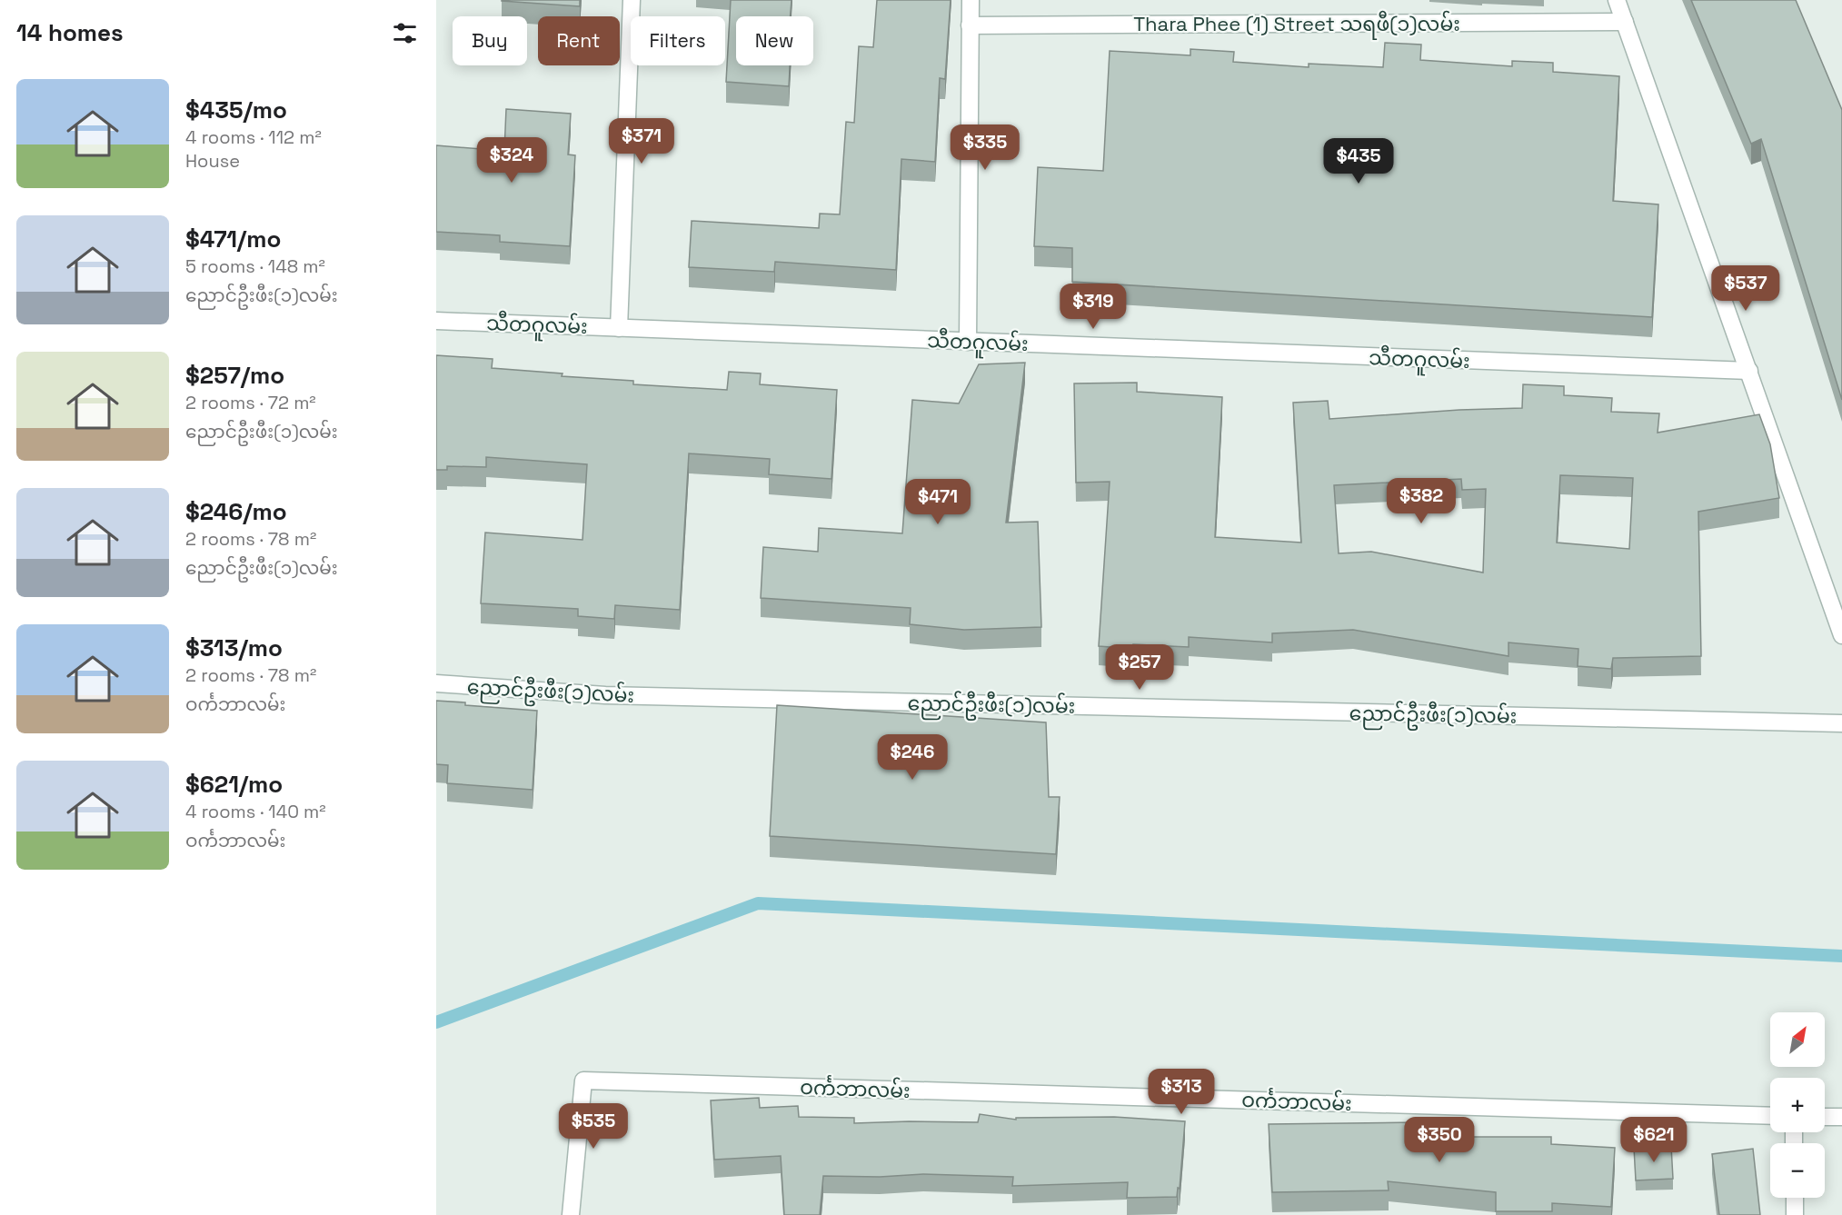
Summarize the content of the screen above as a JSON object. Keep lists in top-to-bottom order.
{
  "streets": {
    "street": [
      "Thara Phee (1) Street သရဖီ(၁)လမ်း",
      "သီတဂူလမ်း",
      "ညောင်ဦးဖီး(၁)လမ်း",
      "ဝင်္ကဘာလမ်း"
    ]
  },
  "north": "top right",
  "page": {
    "heading": "14 homes",
    "chip": [
      "Buy",
      "Rent",
      "Filters",
      "New"
    ],
    "list": [
      {
        "name": "$435/mo",
        "note": "4 rooms · 112 m² · House"
      },
      {
        "name": "$471/mo",
        "note": "5 rooms · 148 m² · ညောင်ဦးဖီး(၁)လမ်း"
      },
      {
        "name": "$257/mo",
        "note": "2 rooms · 72 m² · ညောင်ဦးဖီး(၁)လမ်း"
      },
      {
        "name": "$246/mo",
        "note": "2 rooms · 78 m² · ညောင်ဦးဖီး(၁)လမ်း"
      },
      {
        "name": "$313/mo",
        "note": "2 rooms · 78 m² · ဝင်္ကဘာလမ်း"
      },
      {
        "name": "$621/mo",
        "note": "4 rooms · 140 m² · ဝင်္ကဘာလမ်း"
      }
    ],
    "price": [
      "$371",
      "$335",
      "$324",
      "$435",
      "$537",
      "$319",
      "$382",
      "$471",
      "$257",
      "$246",
      "$313",
      "$535",
      "$350",
      "$621"
    ],
    "map_buttons": ["+", "−"]
  }
}
